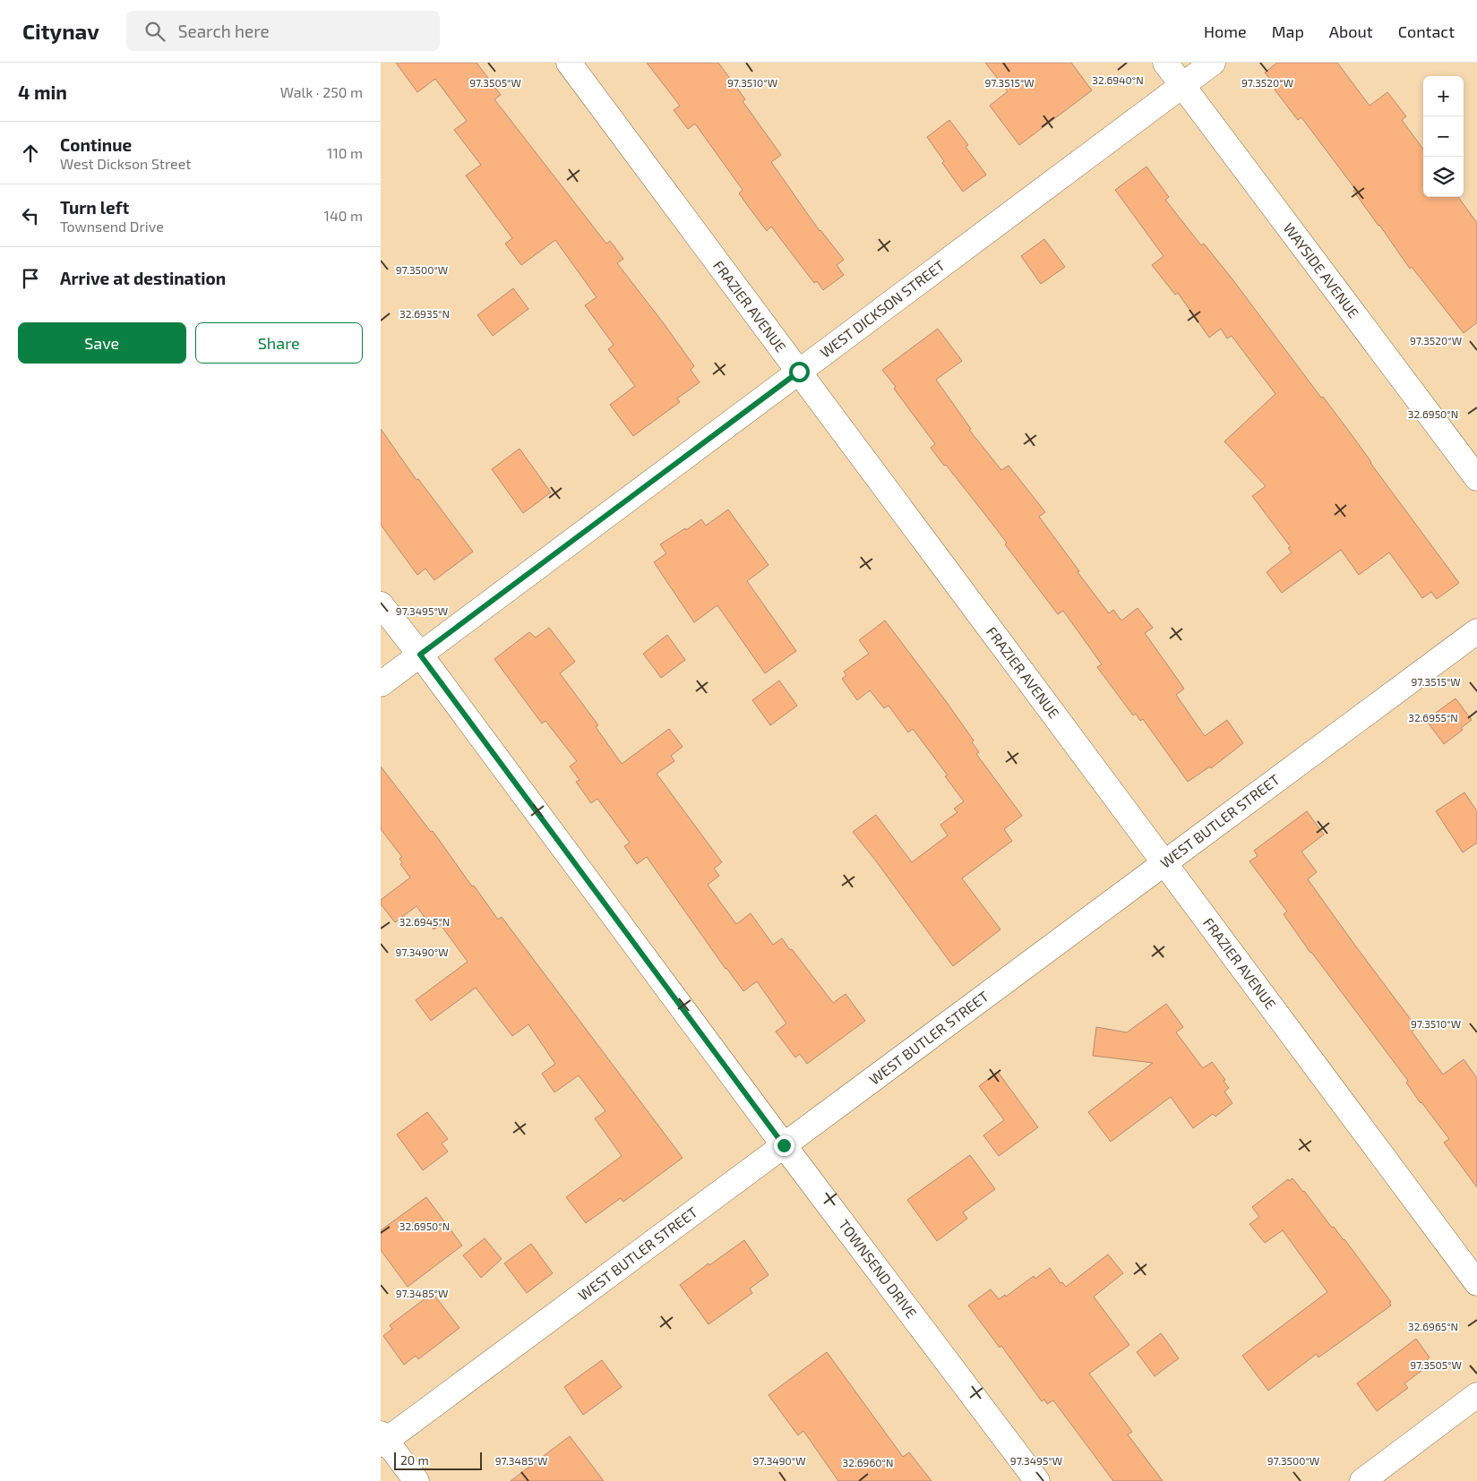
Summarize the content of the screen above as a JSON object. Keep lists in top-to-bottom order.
{
  "streets": {
    "street": [
      "WAYSIDE AVENUE",
      "FRAZIER AVENUE",
      "WEST DICKSON STREET",
      "WEST BUTLER STREET",
      "TOWNSEND DRIVE"
    ]
  },
  "crossings": [
    ["WAYSIDE AVENUE", "WEST DICKSON STREET"],
    ["FRAZIER AVENUE", "WEST DICKSON STREET"],
    ["FRAZIER AVENUE", "WEST BUTLER STREET"],
    ["WEST DICKSON STREET", "TOWNSEND DRIVE"],
    ["WEST BUTLER STREET", "TOWNSEND DRIVE"]
  ],
  "scale_bar": "20 m",
  "page": {
    "header": "Citynav",
    "search": "Search here",
    "nav": [
      "Home",
      "Map",
      "About",
      "Contact"
    ],
    "heading": ["4 min", "Walk · 250 m"],
    "map_buttons": ["+", "−"],
    "list": [
      ["Continue", "West Dickson Street", "110 m"],
      ["Turn left", "Townsend Drive", "140 m"],
      "Arrive at destination"
    ],
    "buttons": ["Save", "Share"],
    "scale": "20 m"
  },
  "coordinates": [
    "32.6940°N",
    "97.3505°W",
    "97.3510°W",
    "97.3515°W",
    "97.3520°W",
    "97.3500°W",
    "32.6935°N",
    "32.6950°N",
    "97.3495°W",
    "32.6955°N",
    "32.6945°N",
    "97.3490°W",
    "97.3485°W",
    "32.6965°N",
    "32.6960°N"
  ]
}
